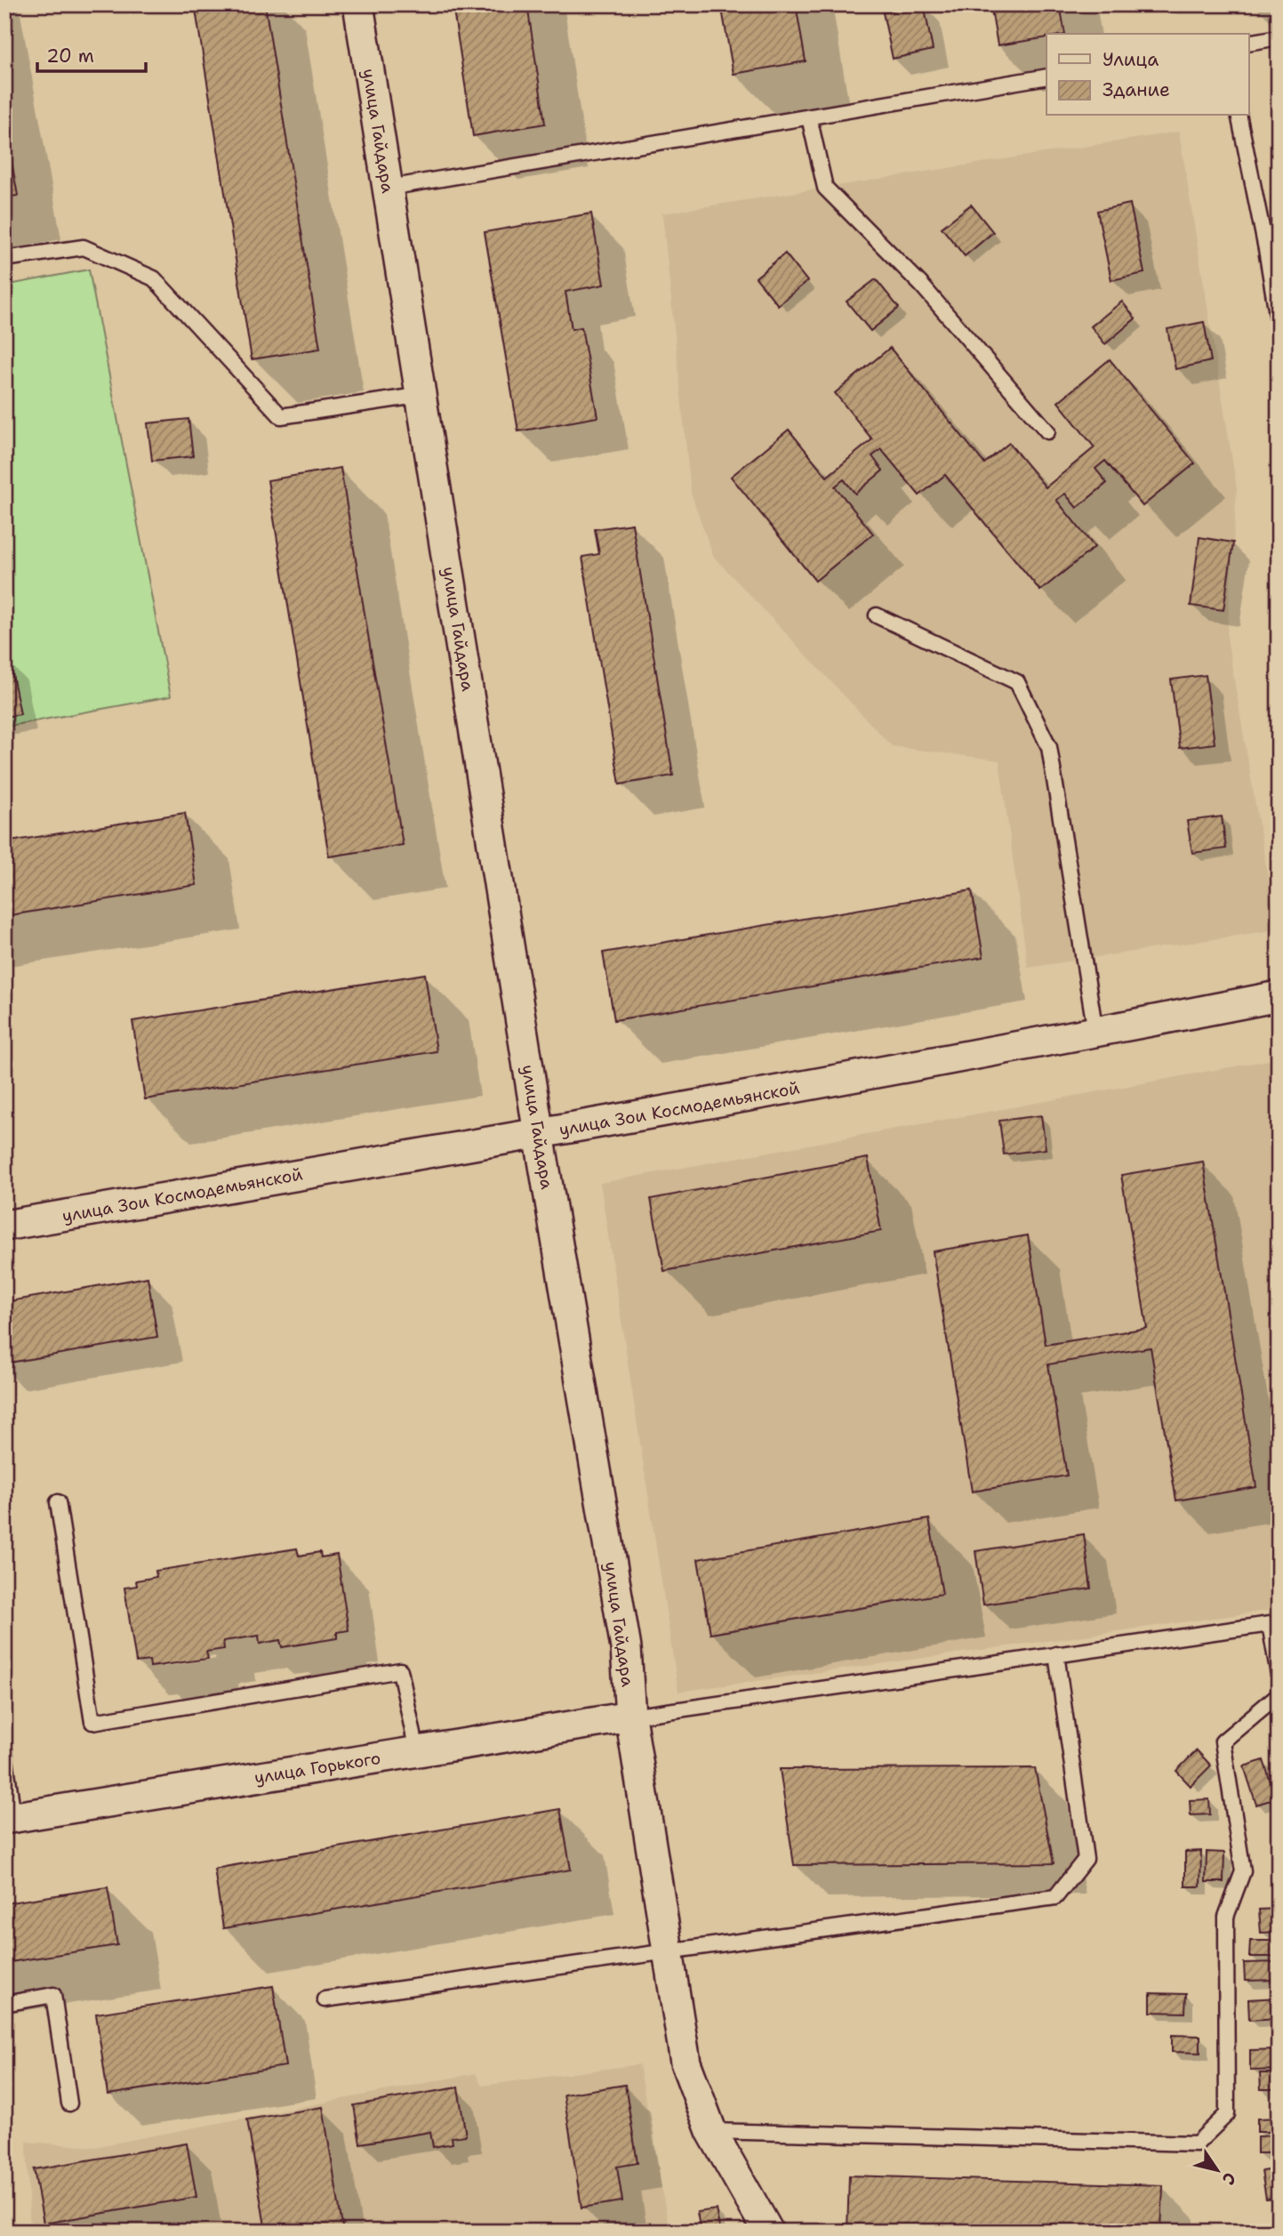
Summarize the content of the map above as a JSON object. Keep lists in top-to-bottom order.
{
  "streets": {
    "street": ["улица Гайдара", "улица Зои Космодемьянской", "улица Горького"]
  },
  "crossings": [
    ["улица Гайдара", "улица Зои Космодемьянской"],
    ["улица Гайдара", "улица Горького"]
  ],
  "legend": ["Улица", "Здание"],
  "scale_bar": "20 m",
  "north": "bottom right"
}
